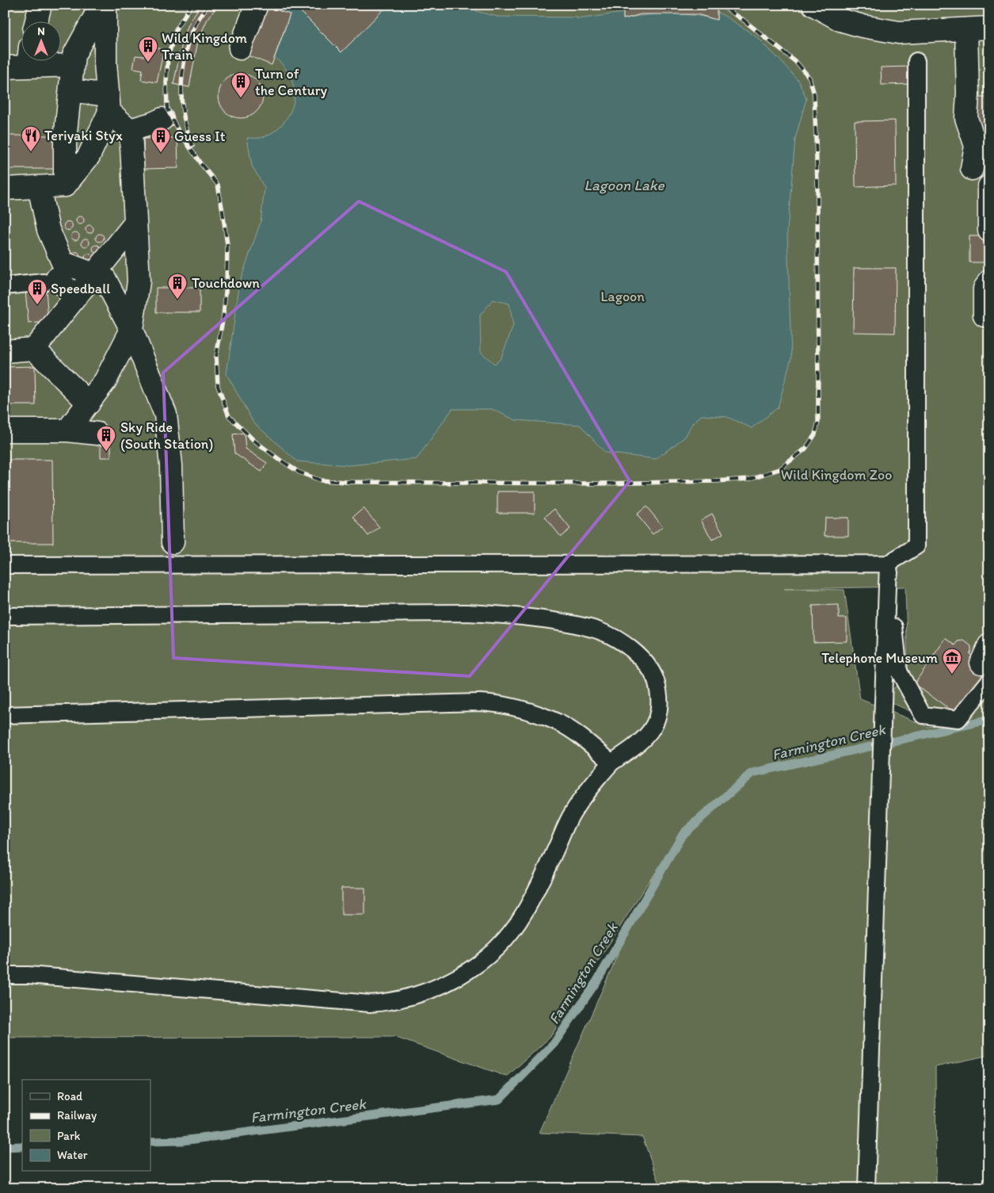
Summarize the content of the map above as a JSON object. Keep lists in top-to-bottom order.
{
  "water": ["Lagoon Lake", "Farmington Creek"],
  "parks": ["Lagoon", "Wild Kingdom Zoo"],
  "places": {
    "building": [
      "Wild Kingdom Train",
      "Turn of the Century",
      "Guess It",
      "Touchdown",
      "Speedball",
      "Sky Ride (South Station)"
    ],
    "restaurant": ["Teriyaki Styx"],
    "museum": ["Telephone Museum"]
  },
  "legend": [
    "Road",
    "Railway",
    "Park",
    "Water"
  ],
  "north": "top"
}
